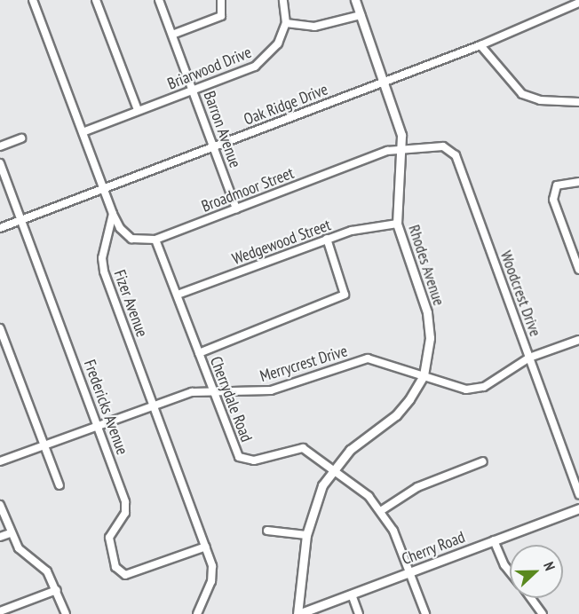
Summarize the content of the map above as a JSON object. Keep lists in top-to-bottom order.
{
  "streets": {
    "main road": ["Rhodes Avenue", "Cherry Road"],
    "street": [
      "Briarwood Drive",
      "Oak Ridge Drive",
      "Barron Avenue",
      "Broadmoor Street",
      "Wedgewood Street",
      "Woodcrest Drive",
      "Fizer Avenue",
      "Merrycrest Drive",
      "Cherrydale Road",
      "Fredericks Avenue"
    ]
  },
  "crossings": [
    ["Briarwood Drive", "Barron Avenue"],
    ["Oak Ridge Drive", "Barron Avenue"],
    ["Oak Ridge Drive", "Rhodes Avenue"],
    ["Oak Ridge Drive", "Fredericks Avenue"],
    ["Barron Avenue", "Broadmoor Street"],
    ["Broadmoor Street", "Rhodes Avenue"],
    ["Broadmoor Street", "Woodcrest Drive"],
    ["Broadmoor Street", "Fizer Avenue"],
    ["Broadmoor Street", "Cherrydale Road"],
    ["Wedgewood Street", "Rhodes Avenue"],
    ["Wedgewood Street", "Cherrydale Road"],
    ["Rhodes Avenue", "Woodcrest Drive"],
    ["Rhodes Avenue", "Merrycrest Drive"],
    ["Rhodes Avenue", "Cherrydale Road"],
    ["Rhodes Avenue", "Cherry Road"],
    ["Woodcrest Drive", "Merrycrest Drive"],
    ["Fizer Avenue", "Merrycrest Drive"],
    ["Fizer Avenue", "Fredericks Avenue"],
    ["Merrycrest Drive", "Cherrydale Road"],
    ["Merrycrest Drive", "Fredericks Avenue"],
    ["Cherrydale Road", "Cherry Road"]
  ],
  "north": "right"
}
